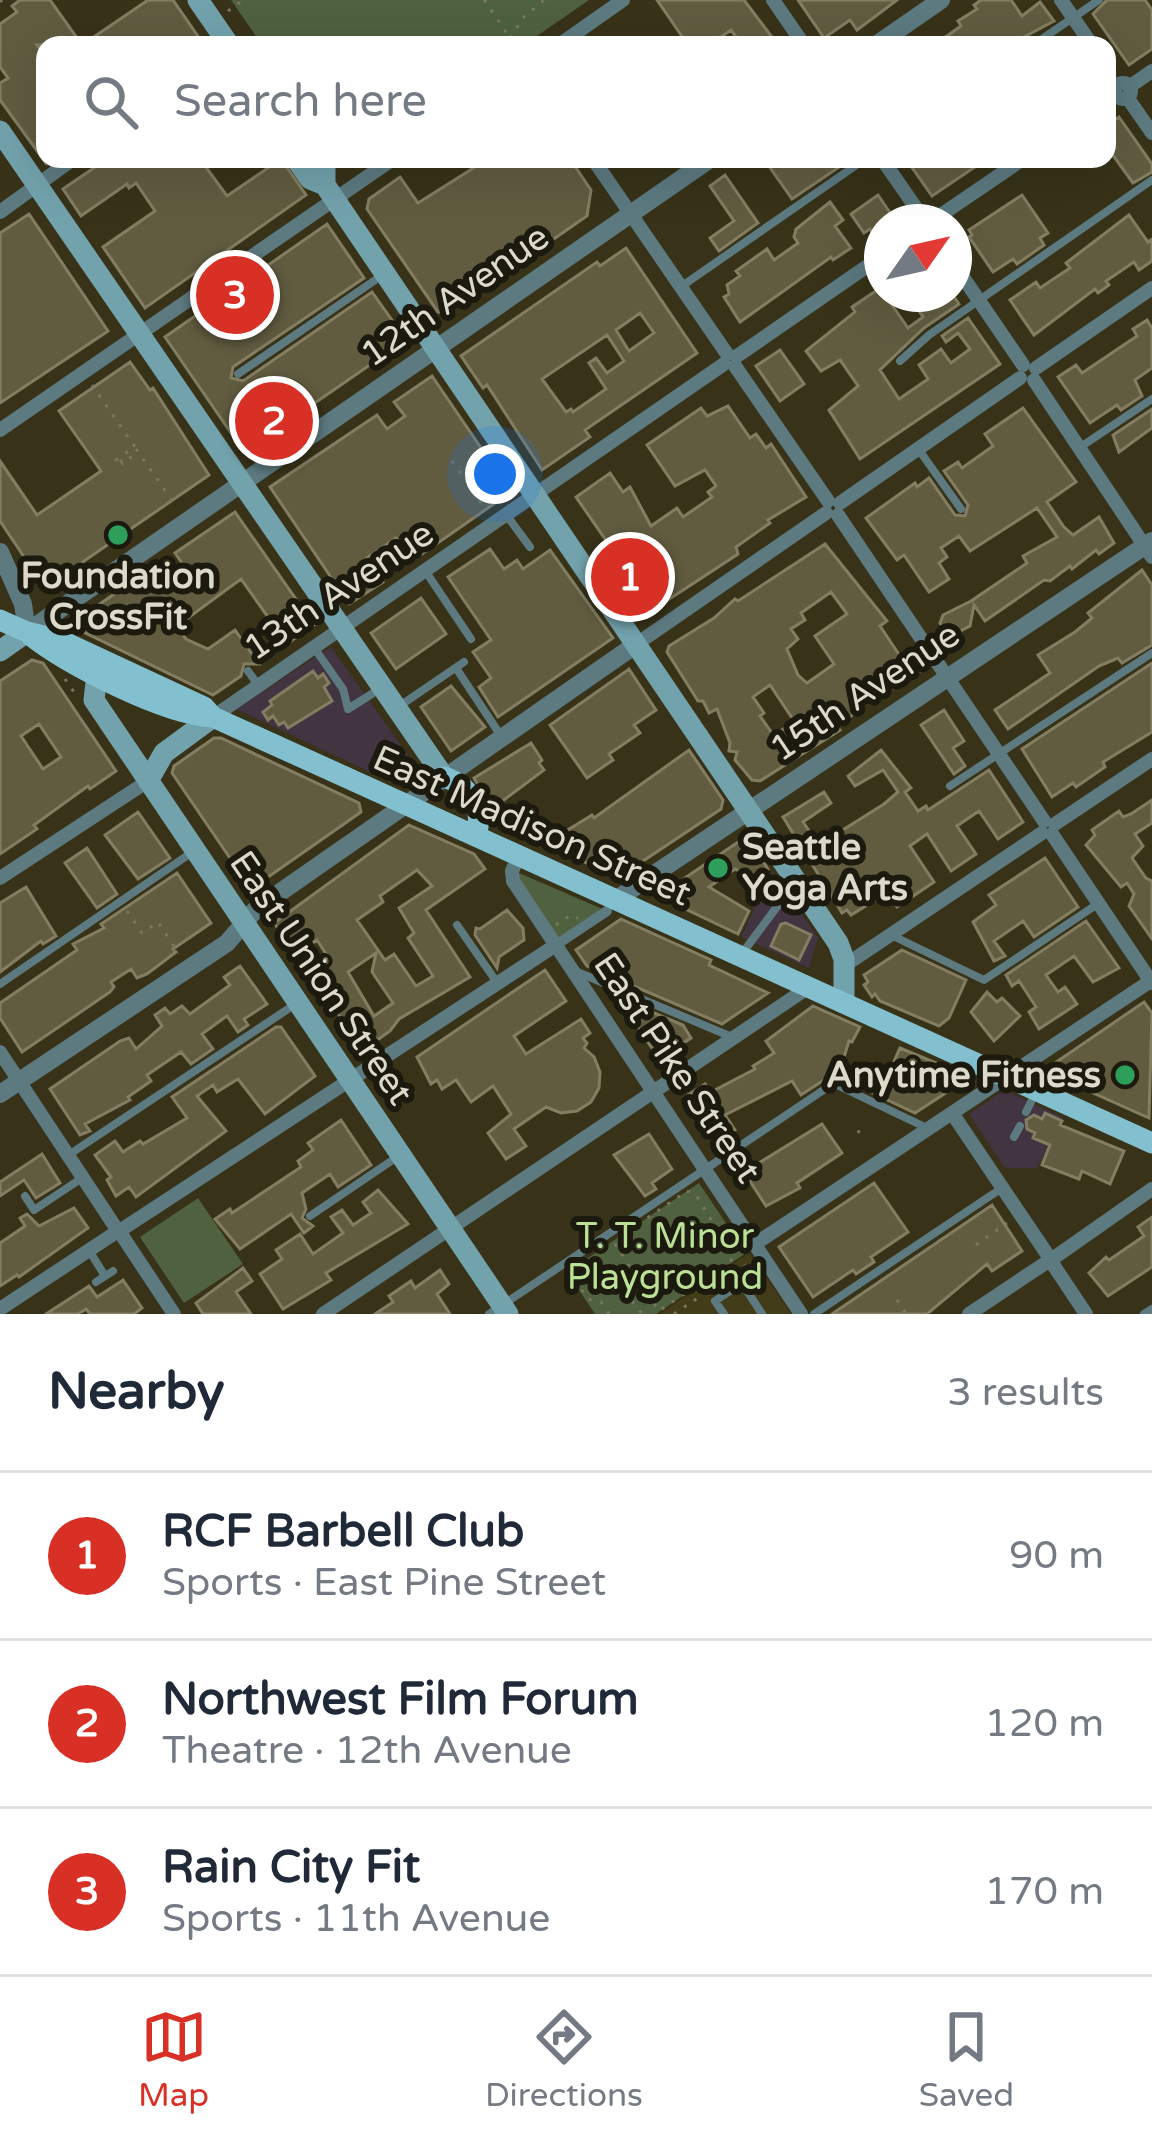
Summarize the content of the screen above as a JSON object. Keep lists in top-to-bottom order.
{
  "streets": {
    "main road": [
      "12th Avenue",
      "13th Avenue",
      "East Madison Street",
      "East Union Street"
    ],
    "street": ["15th Avenue", "East Pike Street"]
  },
  "crossings": [
    ["12th Avenue", "East Madison Street"],
    ["13th Avenue", "East Madison Street"],
    ["13th Avenue", "East Union Street"],
    ["15th Avenue", "East Madison Street"],
    ["15th Avenue", "East Union Street"],
    ["15th Avenue", "East Pike Street"],
    ["East Madison Street", "East Union Street"],
    ["East Madison Street", "East Pike Street"]
  ],
  "parks": ["T. T. Minor Playground"],
  "places": ["Foundation CrossFit", "Seattle Yoga Arts", "Anytime Fitness"],
  "north": "top right",
  "page": {
    "search": "Search here",
    "pins": ["3", "2", "1"],
    "heading": ["Nearby", "3 results"],
    "list": [
      {
        "mark": "1",
        "name": "RCF Barbell Club",
        "note": "Sports · East Pine Street",
        "value": "90 m"
      },
      {
        "mark": "2",
        "name": "Northwest Film Forum",
        "note": "Theatre · 12th Avenue",
        "value": "120 m"
      },
      {
        "mark": "3",
        "name": "Rain City Fit",
        "note": "Sports · 11th Avenue",
        "value": "170 m"
      }
    ],
    "nav": ["Map", "Directions", "Saved"]
  }
}
